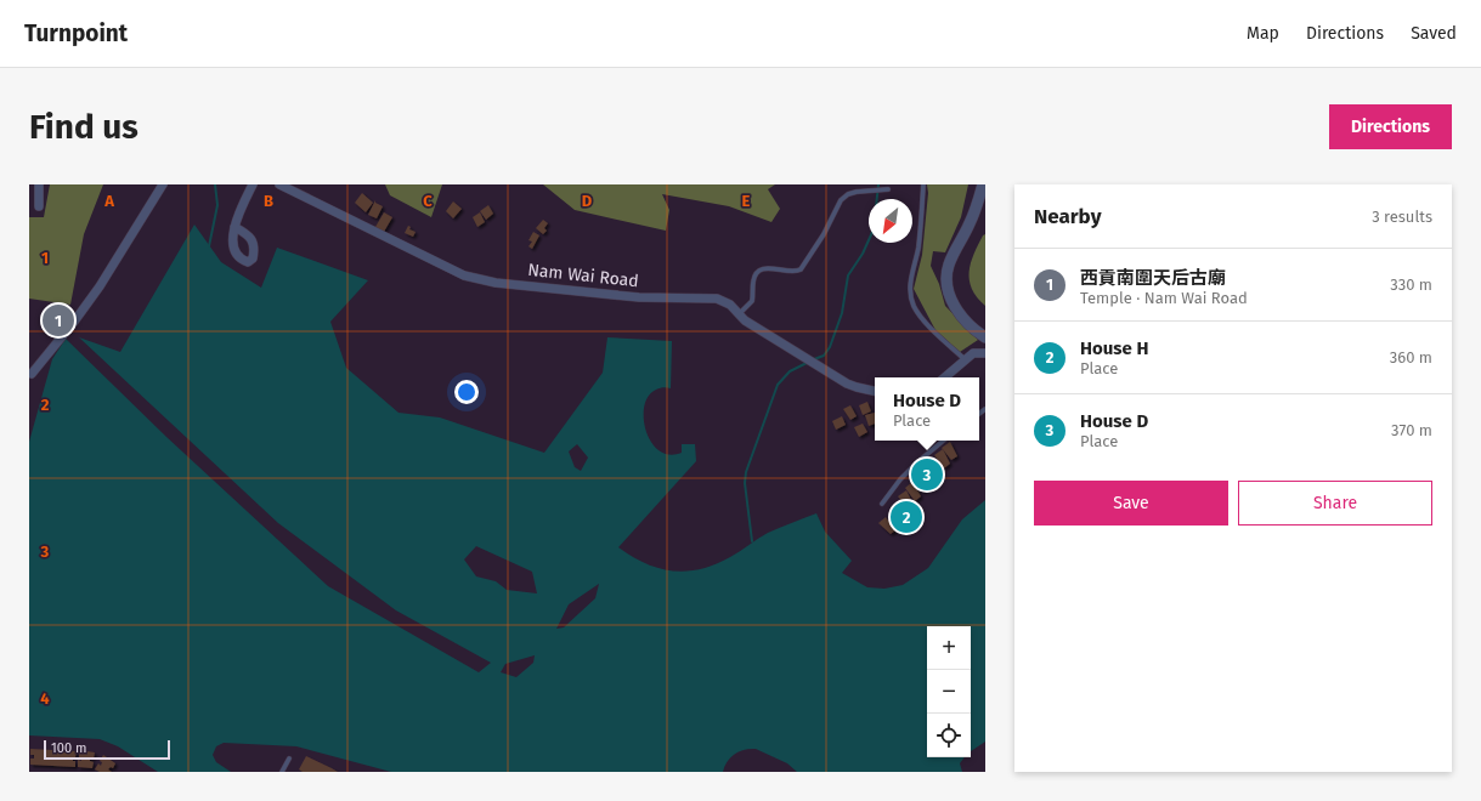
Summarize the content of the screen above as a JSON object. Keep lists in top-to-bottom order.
{
  "streets": {
    "street": ["Nam Wai Road"]
  },
  "scale_bar": "100 m",
  "north": "bottom left",
  "page": {
    "header": "Turnpoint",
    "nav": ["Map", "Directions", "Saved"],
    "buttons": [
      "Directions",
      ["Save", "Share"]
    ],
    "title": "Find us",
    "heading": ["Nearby", "3 results"],
    "list": [
      {
        "mark": "1",
        "name": "西貢南圍天后古廟",
        "note": "Temple · Nam Wai Road",
        "value": "330 m"
      },
      {
        "mark": "2",
        "name": "House H",
        "note": "Place",
        "value": "360 m"
      },
      {
        "mark": "3",
        "name": "House D",
        "note": "Place",
        "value": "370 m"
      }
    ],
    "pins": ["1", "3", "2"],
    "popup": ["House D", "Place"],
    "map_buttons": ["+", "−"],
    "scale": "100 m"
  },
  "grid": {
    "columns": [
      "A",
      "B",
      "C",
      "D",
      "E"
    ],
    "rows": [
      "1",
      "2",
      "3",
      "4"
    ]
  }
}
